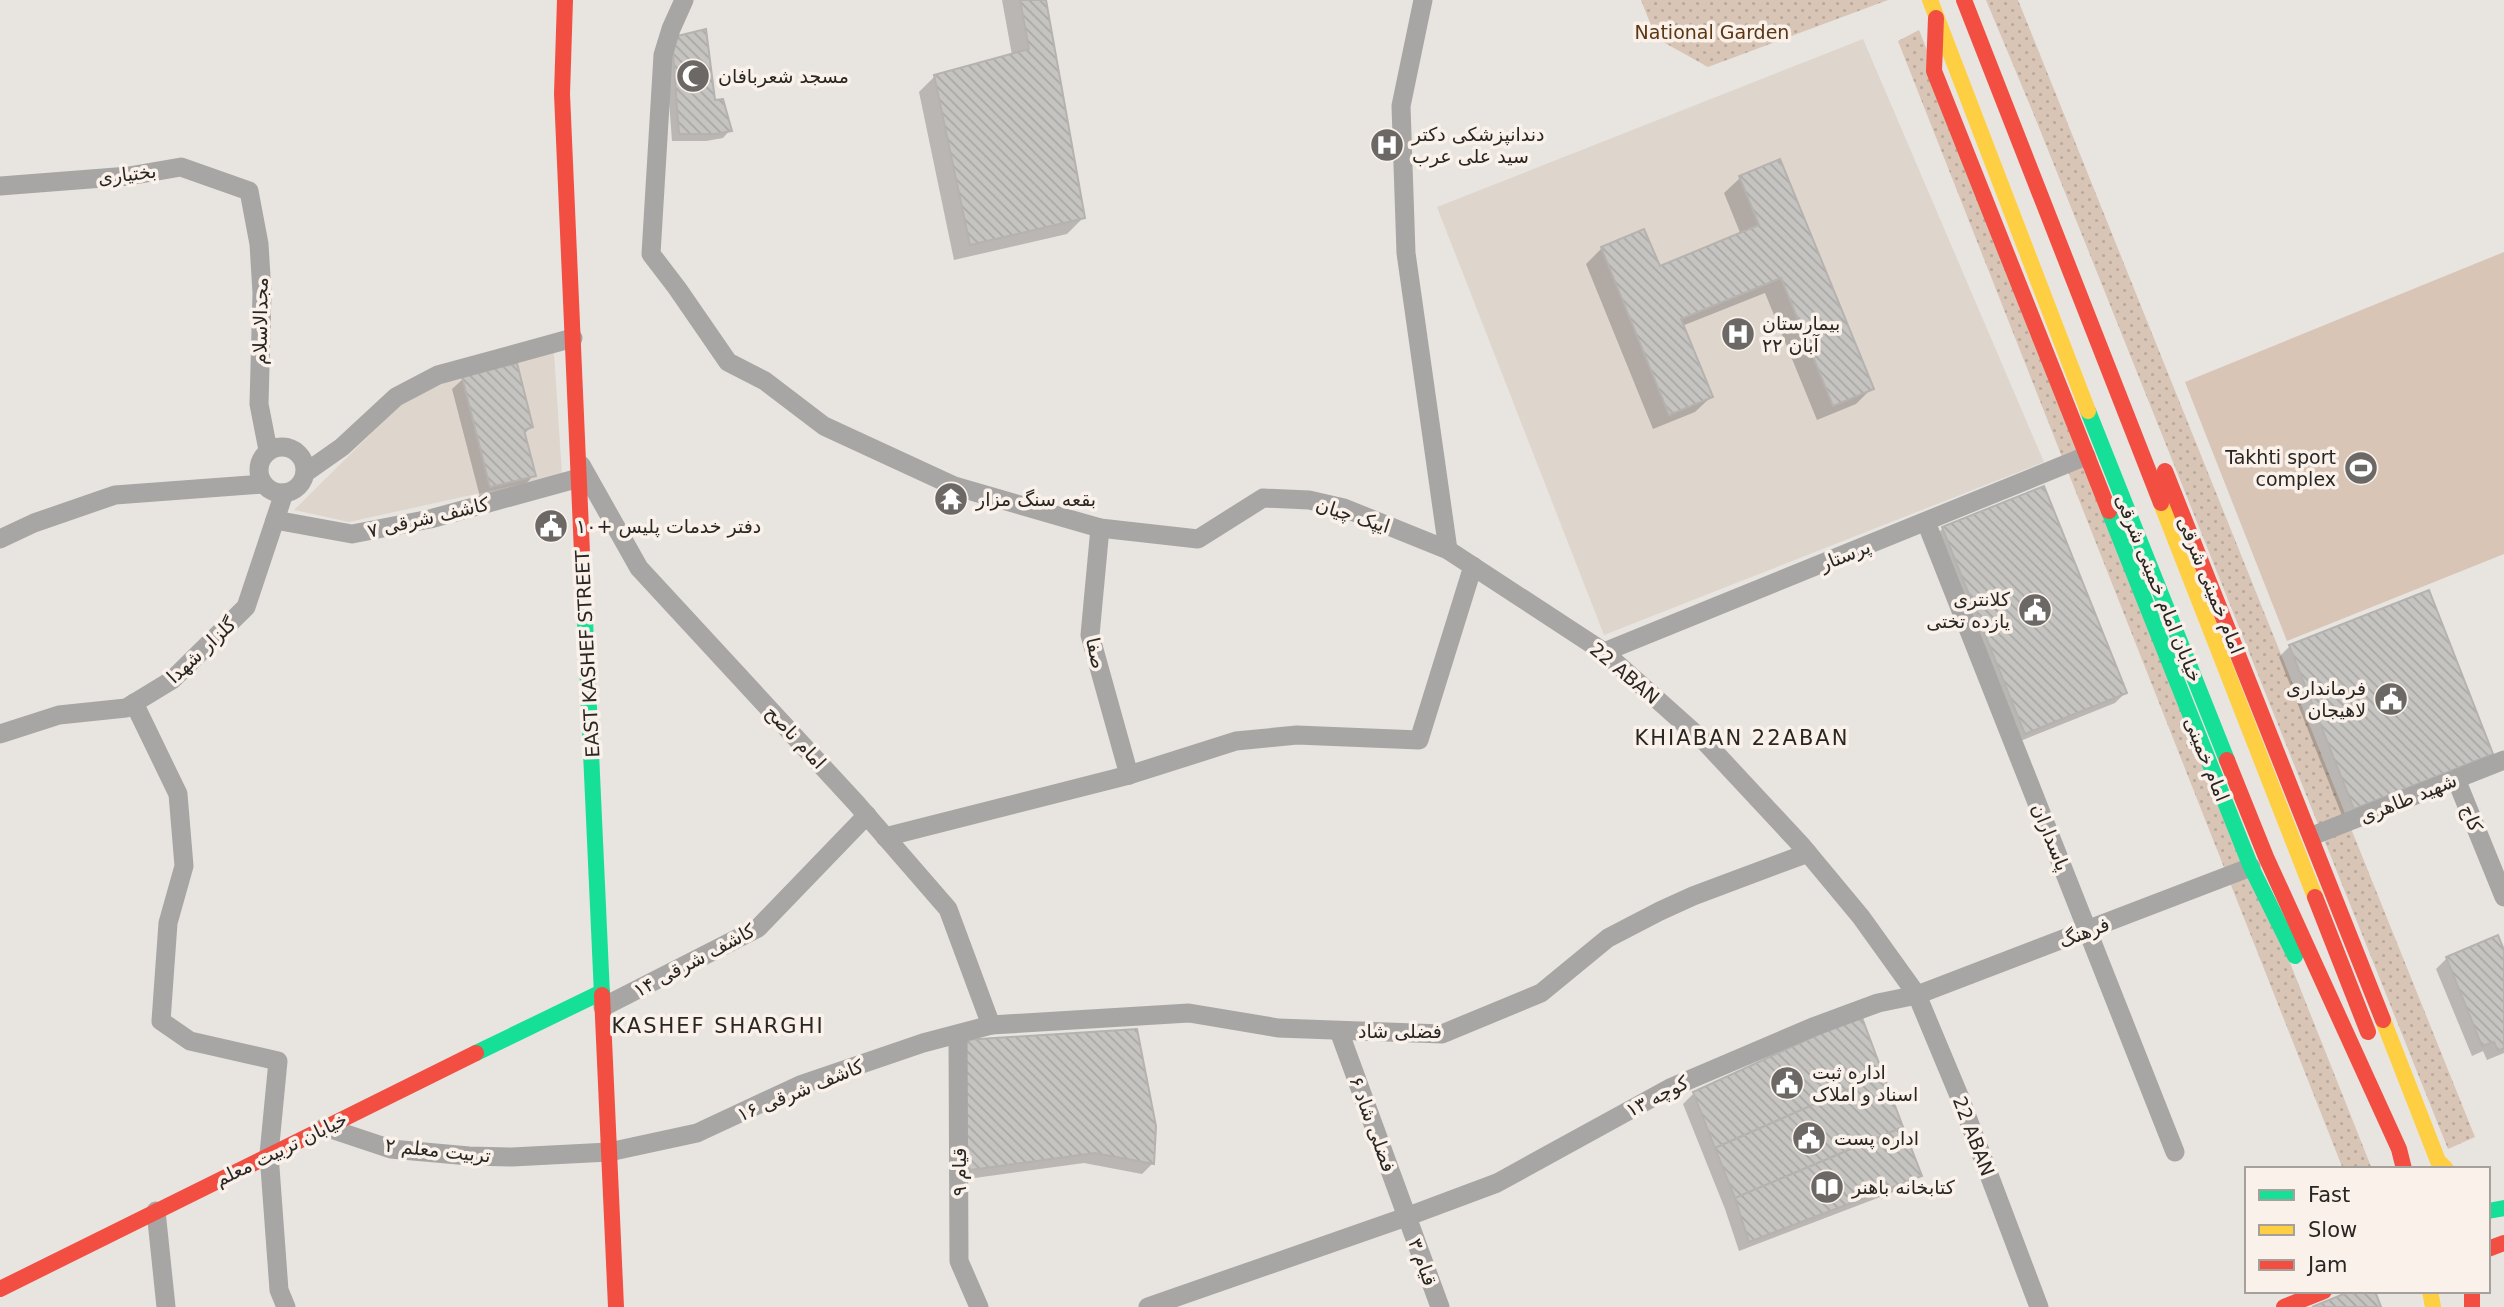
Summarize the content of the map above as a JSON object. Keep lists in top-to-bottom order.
{
  "streets": {
    "main road": [
      "امام خمینی شرقی",
      "خیابان امام خمینی شرقی",
      "EAST KASHEF STREET",
      "امام خمینی",
      "خیابان تربیت معلم"
    ],
    "street": [
      "بختیاری",
      "مجدالاسلام",
      "ایپک چیان",
      "کاشف شرقی ۷",
      "پرستار",
      "گلزار شهدا",
      "صفا",
      "22 ABAN",
      "امام ناصح",
      "شهید طاهری",
      "کاج",
      "پاسداران",
      "فرهنگ",
      "کاشف شرقی ۱۴",
      "فضلی شاد",
      "کاشف شرقی ۱۶",
      "کوچه ۱۳",
      "فضلی شاد ۶",
      "تربیت معلم ۲",
      "قیام ۹",
      "قیام ۳"
    ]
  },
  "crossings": [
    ["بختیاری", "مجدالاسلام"],
    ["مجدالاسلام", "گلزار شهدا"],
    ["ایپک چیان", "صفا"],
    ["ایپک چیان", "22 ABAN"],
    ["کاشف شرقی ۷", "گلزار شهدا"],
    ["کاشف شرقی ۷", "EAST KASHEF STREET"],
    ["کاشف شرقی ۷", "امام ناصح"],
    ["پرستار", "22 ABAN"],
    ["پرستار", "امام خمینی"],
    ["پرستار", "پاسداران"],
    ["امام خمینی شرقی", "شهید طاهری"],
    ["EAST KASHEF STREET", "امام ناصح"],
    ["EAST KASHEF STREET", "کاشف شرقی ۱۴"],
    ["EAST KASHEF STREET", "کاشف شرقی ۱۶"],
    ["EAST KASHEF STREET", "خیابان تربیت معلم"],
    ["22 ABAN", "فرهنگ"],
    ["22 ABAN", "فضلی شاد"],
    ["22 ABAN", "کوچه ۱۳"],
    ["امام ناصح", "کاشف شرقی ۱۴"],
    ["امام ناصح", "فضلی شاد"],
    ["امام ناصح", "کاشف شرقی ۱۶"],
    ["امام خمینی", "فرهنگ"],
    ["شهید طاهری", "کاج"],
    ["پاسداران", "فرهنگ"],
    ["فرهنگ", "کوچه ۱۳"],
    ["کاشف شرقی ۱۴", "خیابان تربیت معلم"],
    ["فضلی شاد", "کاشف شرقی ۱۶"],
    ["فضلی شاد", "فضلی شاد ۶"],
    ["کاشف شرقی ۱۶", "تربیت معلم ۲"],
    ["کاشف شرقی ۱۶", "قیام ۹"],
    ["کوچه ۱۳", "فضلی شاد ۶"],
    ["کوچه ۱۳", "قیام ۳"],
    ["فضلی شاد ۶", "قیام ۳"],
    ["خیابان تربیت معلم", "تربیت معلم ۲"]
  ],
  "districts": ["KHIABAN 22ABAN", "KASHEF SHARGHI"],
  "parks": ["National Garden"],
  "places": {
    "mosque": ["مسجد شعربافان"],
    "hospital": ["دندانپزشکی دکتر سید علی عرب", "بیمارستان ۲۲ آبان"],
    "sports": ["Takhti sport complex"],
    "temple": ["بقعه سنگ مزار"],
    "public building": [
      "دفتر خدمات پلیس +۱۰",
      "کلانتری یازده تختی",
      "فرمانداری لاهیجان",
      "اداره ثبت اسناد و املاک",
      "اداره پست"
    ],
    "library": ["کتابخانه باهنر"]
  },
  "legend": ["Fast", "Slow", "Jam"]
}
